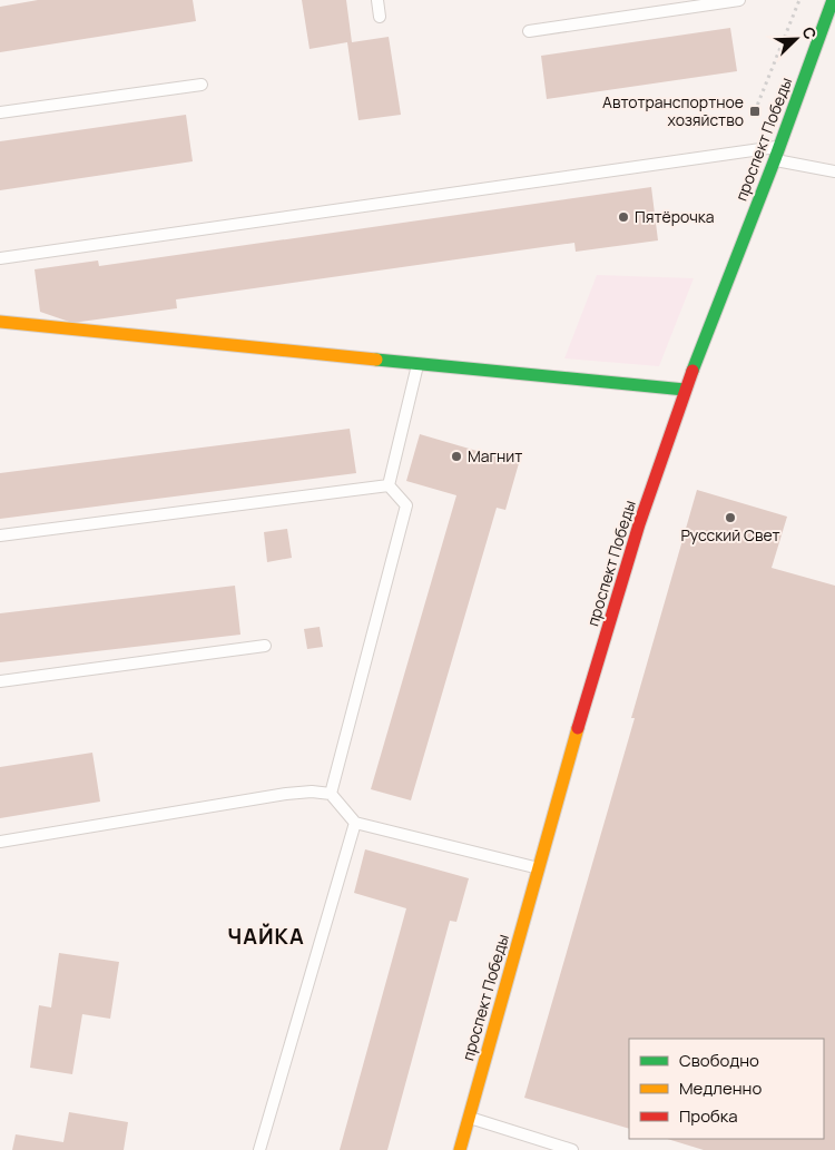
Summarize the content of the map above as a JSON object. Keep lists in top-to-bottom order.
{
  "streets": {
    "main road": ["проспект Победы"]
  },
  "districts": ["ЧАЙКА"],
  "places": {
    "transit": ["Автотранспортное хозяйство"],
    "other": ["Пятёрочка", "Магнит", "Русский Свет"]
  },
  "legend": ["Свободно", "Медленно", "Пробка"],
  "north": "top right"
}
